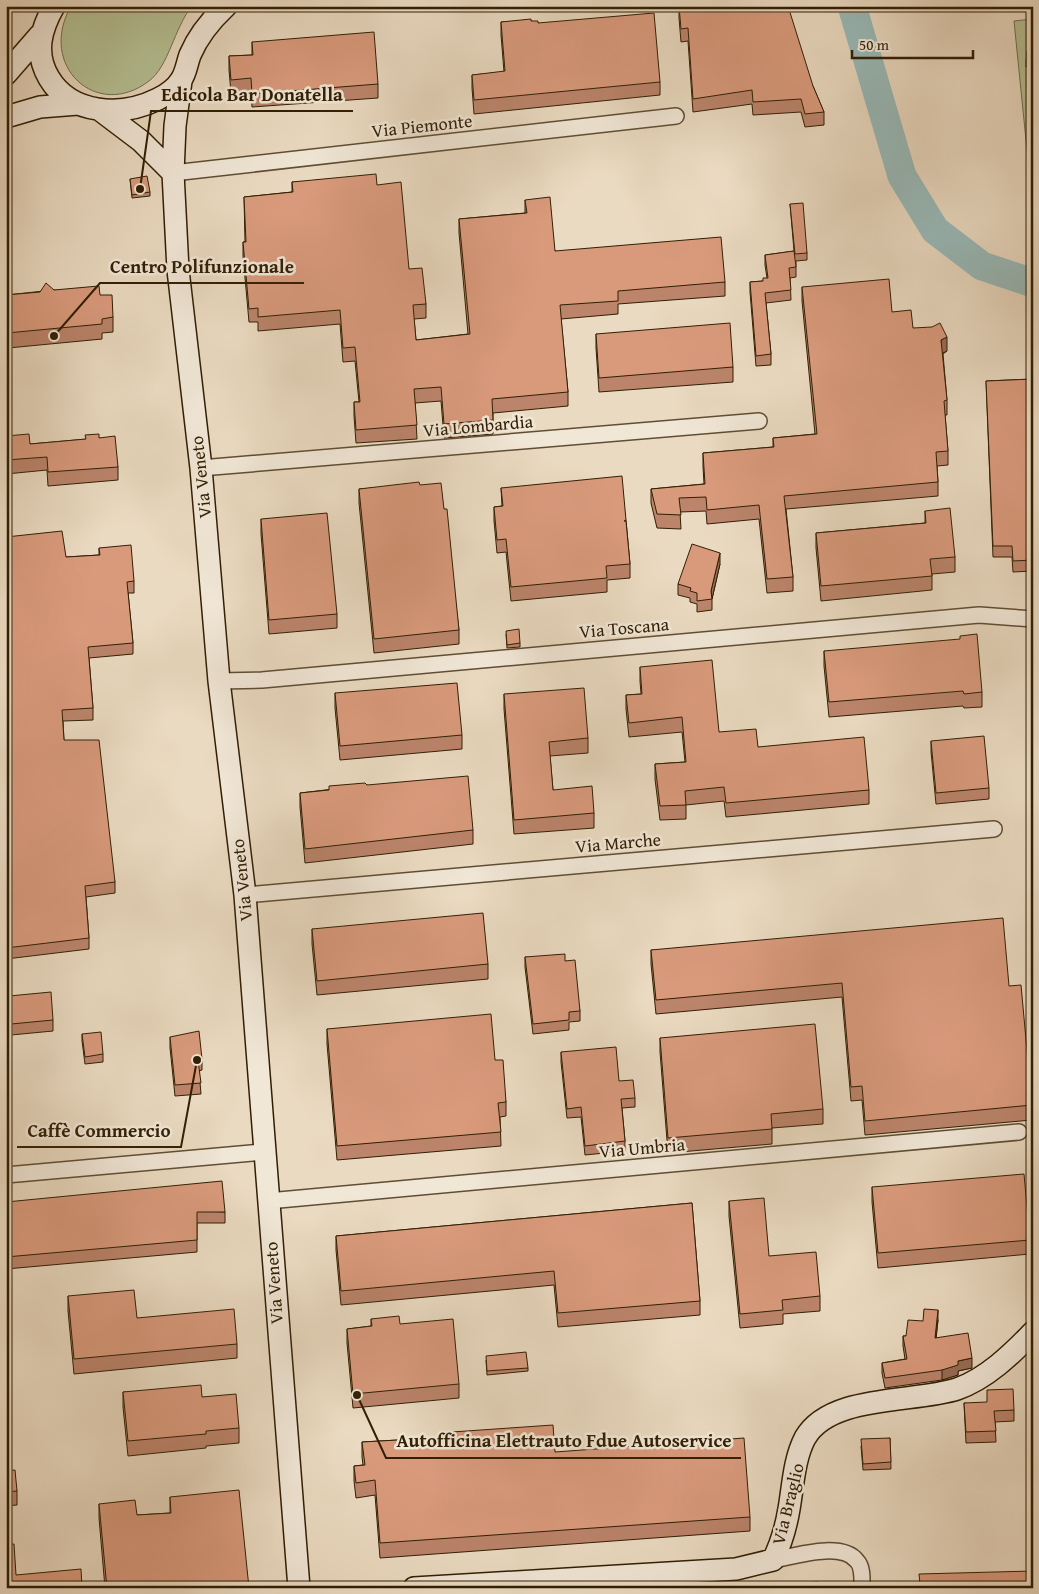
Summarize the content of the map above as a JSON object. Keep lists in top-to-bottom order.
{
  "streets": {
    "main road": ["Via Veneto", "Via Braglio"],
    "street": [
      "Via Piemonte",
      "Via Lombardia",
      "Via Toscana",
      "Via Marche",
      "Via Umbria"
    ]
  },
  "crossings": [
    ["Via Piemonte", "Via Veneto"],
    ["Via Lombardia", "Via Veneto"],
    ["Via Veneto", "Via Toscana"],
    ["Via Veneto", "Via Marche"],
    ["Via Veneto", "Via Umbria"]
  ],
  "places": [
    "Edicola Bar Donatella",
    "Centro Polifunzionale",
    "Caffè Commercio",
    "Autofficina Elettrauto Fdue Autoservice"
  ],
  "scale_bar": "50 m"
}
